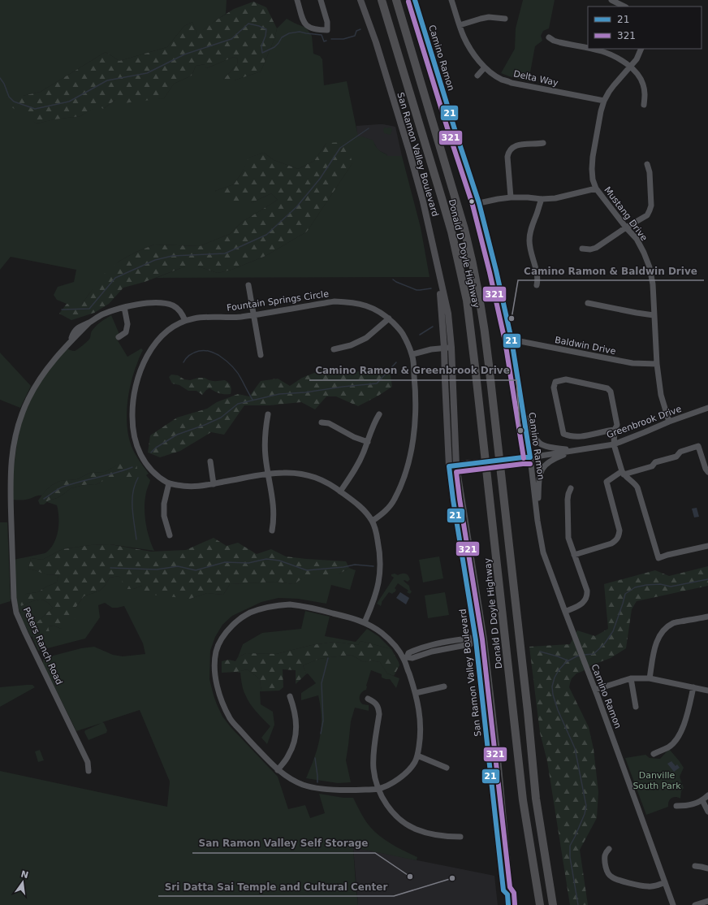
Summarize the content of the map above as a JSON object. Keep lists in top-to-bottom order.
{
  "streets": {
    "highway": ["Donald D Doyle Highway"],
    "main road": ["San Ramon Valley Boulevard"],
    "street": [
      "Camino Ramon",
      "Delta Way",
      "Mustang Drive",
      "Fountain Springs Circle",
      "Baldwin Drive",
      "Greenbrook Drive",
      "Peters Ranch Road"
    ]
  },
  "crossings": [
    ["Camino Ramon", "Baldwin Drive"],
    ["Camino Ramon", "Greenbrook Drive"],
    ["Delta Way", "Mustang Drive"],
    ["San Ramon Valley Boulevard", "Greenbrook Drive"],
    ["Mustang Drive", "Baldwin Drive"],
    ["Mustang Drive", "Greenbrook Drive"],
    ["Fountain Springs Circle", "Peters Ranch Road"]
  ],
  "parks": ["Danville South Park"],
  "places": [
    "Camino Ramon & Baldwin Drive",
    "Camino Ramon & Greenbrook Drive",
    "San Ramon Valley Self Storage",
    "Sri Datta Sai Temple and Cultural Center"
  ],
  "lines": ["transit line 21", "transit line 321"],
  "legend": ["21", "321"],
  "north": "top"
}
